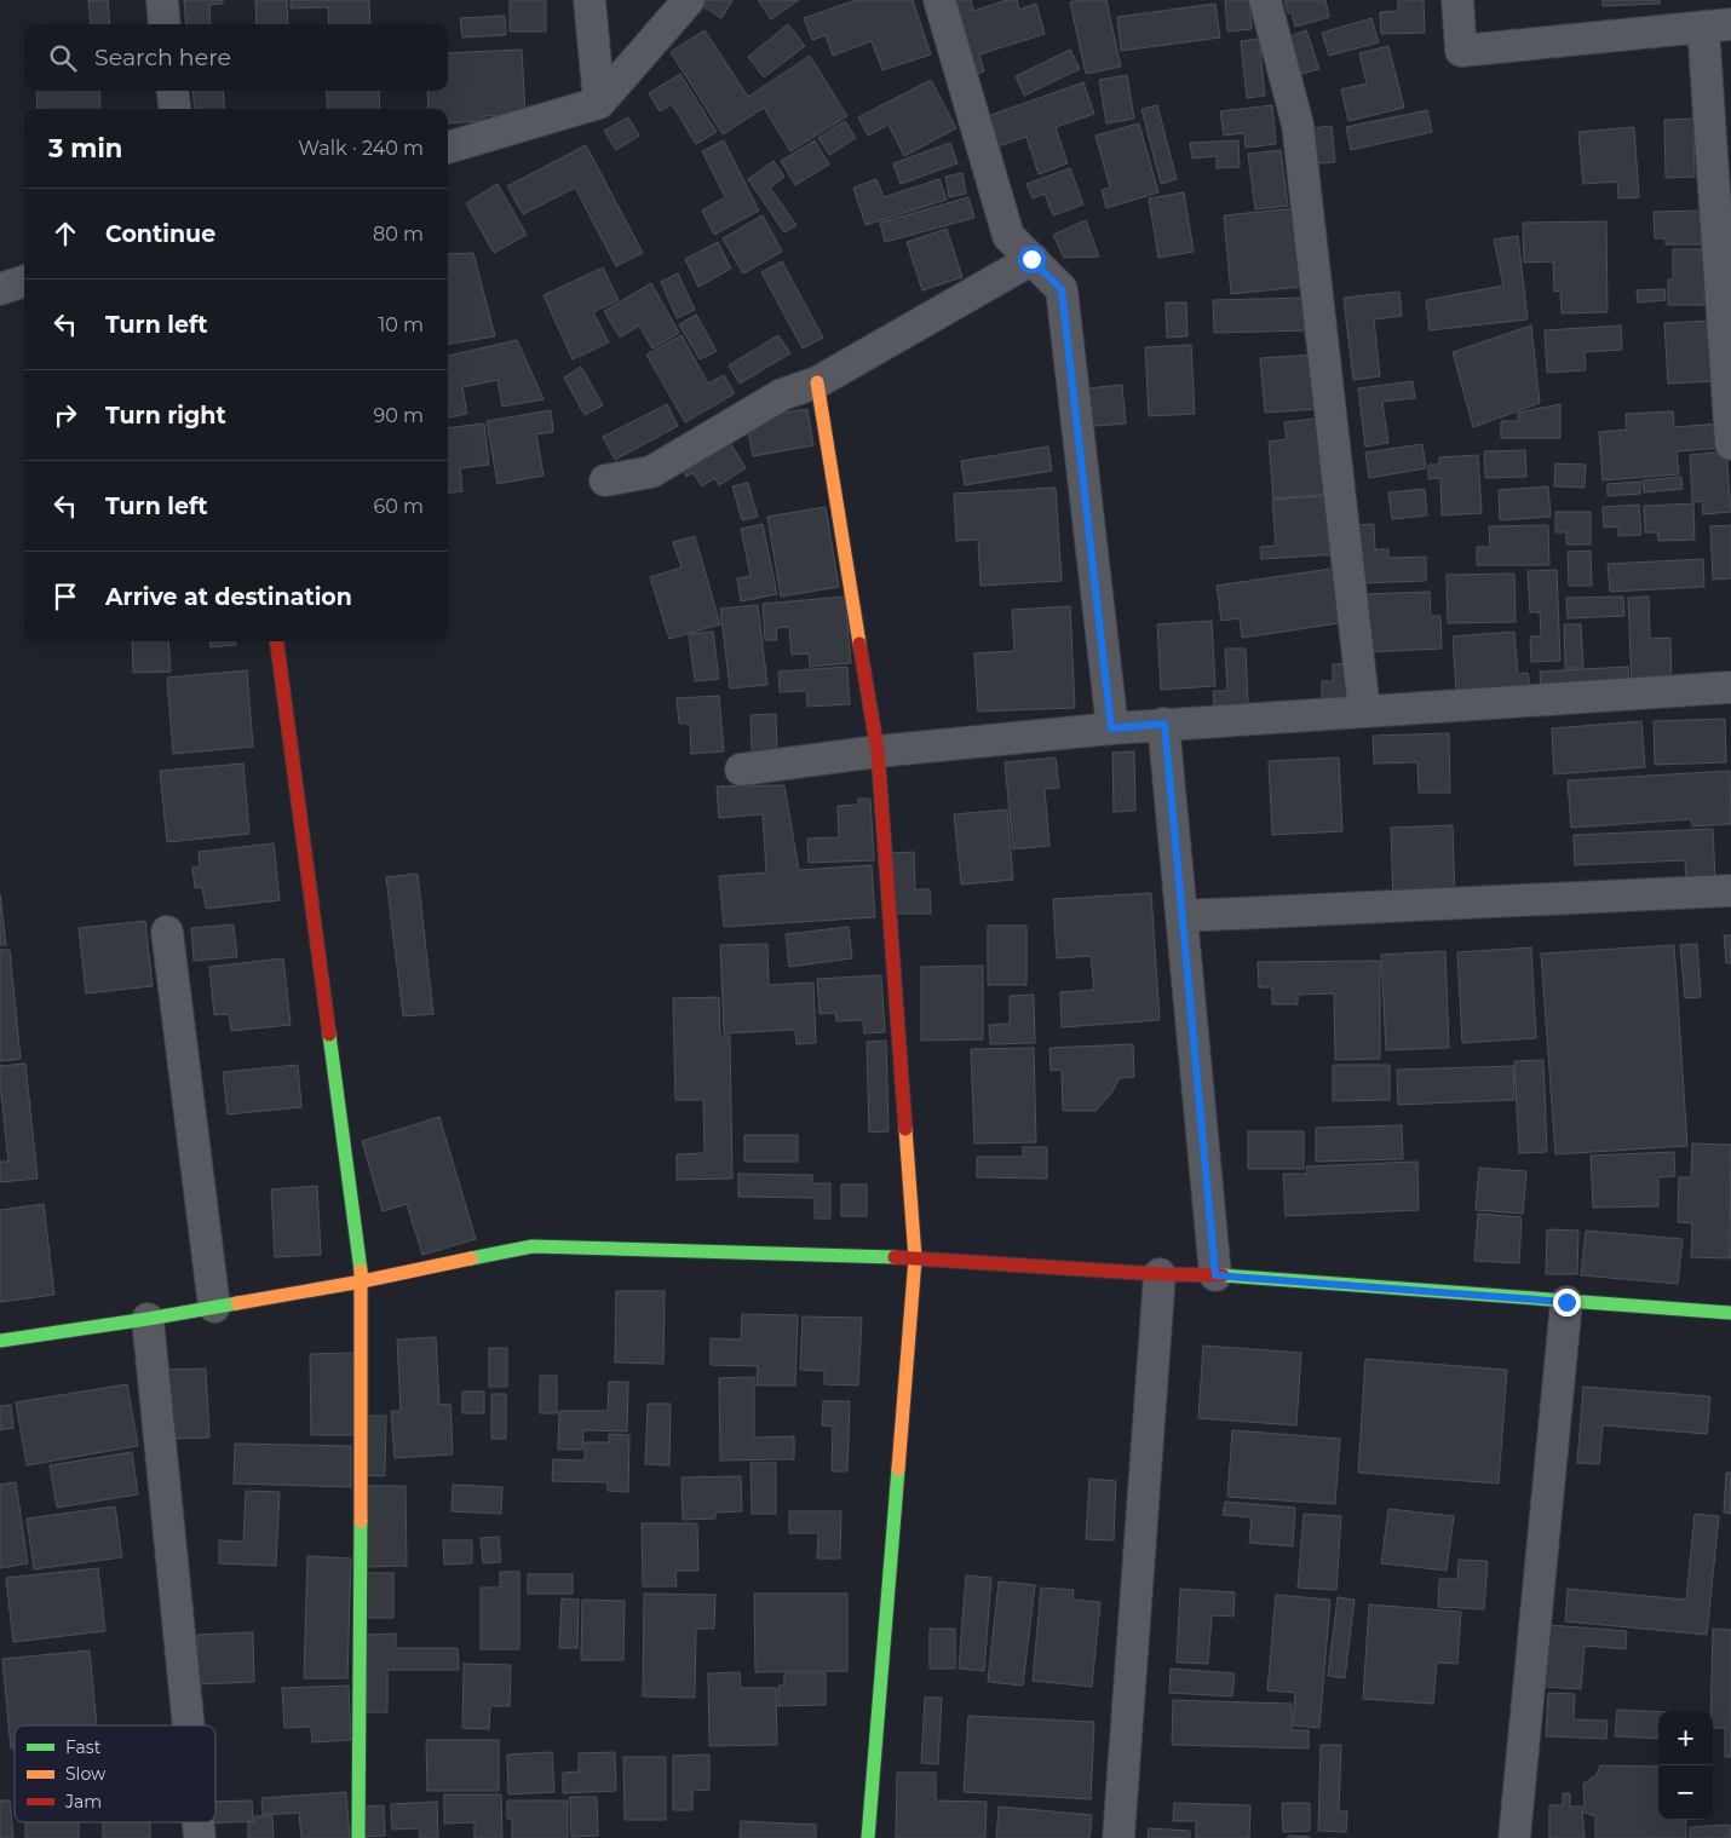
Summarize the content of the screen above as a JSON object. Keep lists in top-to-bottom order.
{
  "legend": ["Fast", "Slow", "Jam"],
  "page": {
    "search": "Search here",
    "heading": ["3 min", "Walk · 240 m"],
    "list": [
      ["Continue", "80 m"],
      ["Turn left", "10 m"],
      ["Turn right", "90 m"],
      ["Turn left", "60 m"],
      "Arrive at destination"
    ],
    "map_buttons": ["+", "−"]
  }
}
